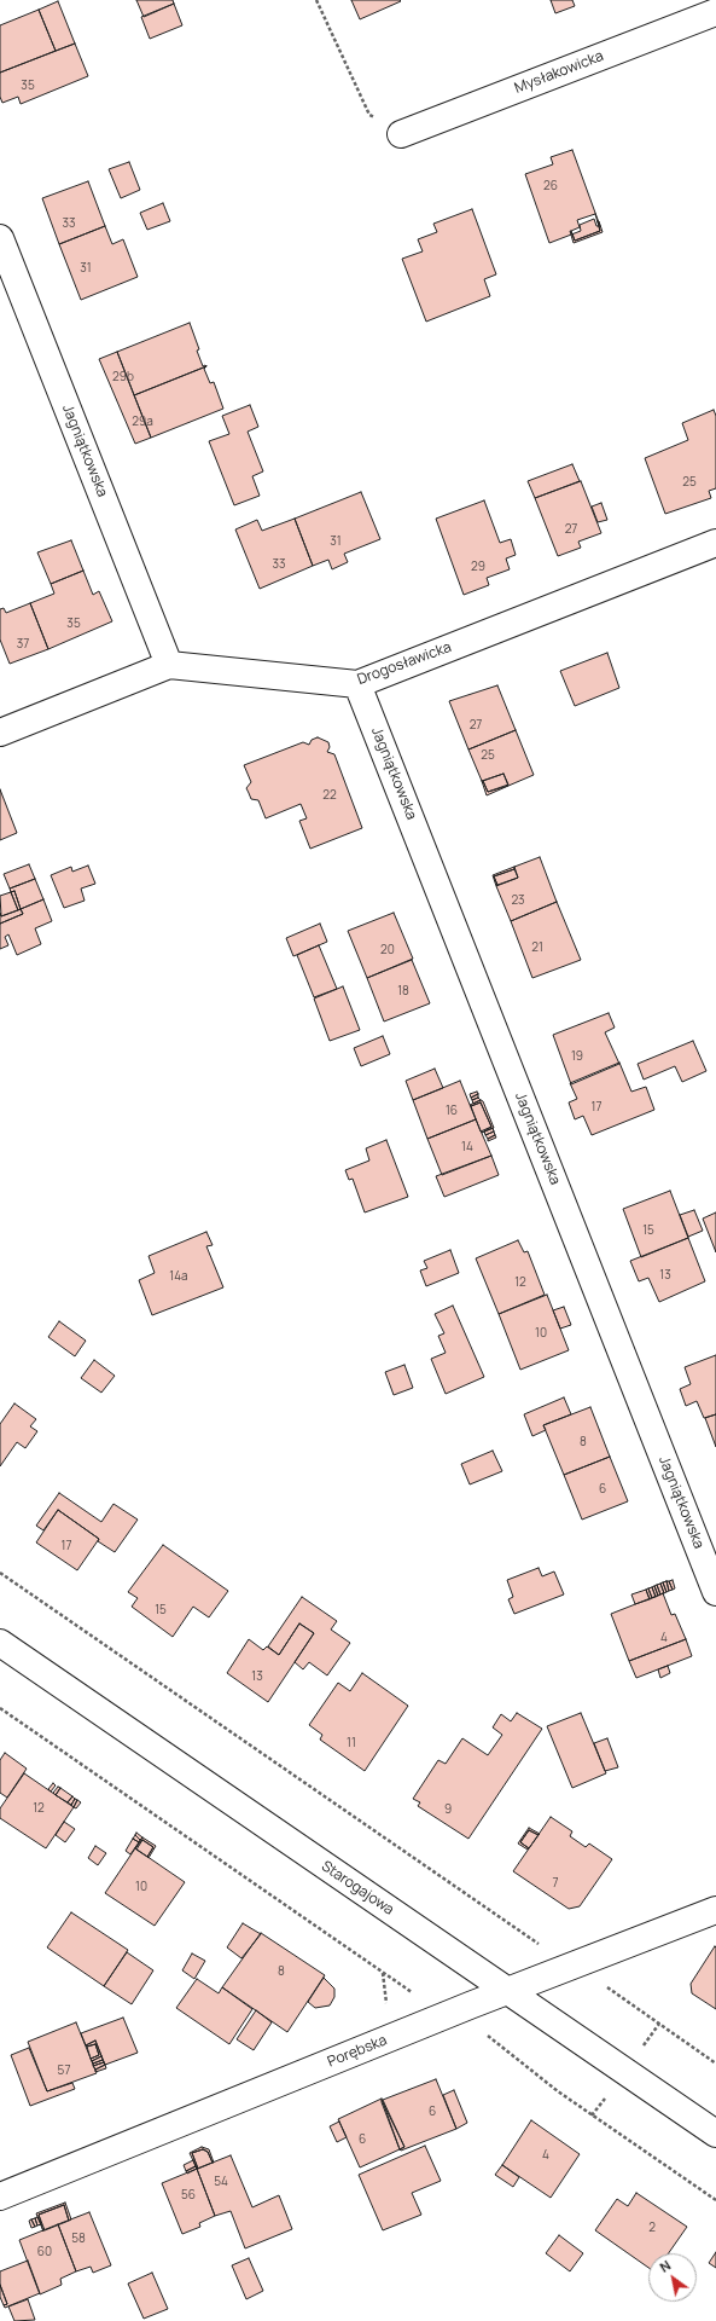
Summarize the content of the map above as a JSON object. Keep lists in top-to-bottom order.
{
  "streets": {
    "street": [
      "Mysłakowicka",
      "Jagniątkowska",
      "Drogosławicka",
      "Starogajowa",
      "Porębska"
    ]
  },
  "crossings": [
    ["Jagniątkowska", "Drogosławicka"],
    ["Starogajowa", "Porębska"]
  ],
  "house_numbers": [
    "35",
    "26",
    "33",
    "31",
    "29b",
    "29a",
    "25",
    "27",
    "31",
    "33",
    "29",
    "35",
    "37",
    "27",
    "25",
    "22",
    "23",
    "21",
    "20",
    "18",
    "19",
    "17",
    "16",
    "14",
    "15",
    "13",
    "14a",
    "12",
    "10",
    "8",
    "6",
    "17",
    "15",
    "4",
    "13",
    "11",
    "12",
    "9",
    "7",
    "10",
    "8",
    "57",
    "6",
    "6",
    "4",
    "54",
    "56",
    "2",
    "58",
    "60"
  ],
  "north": "top left"
}
